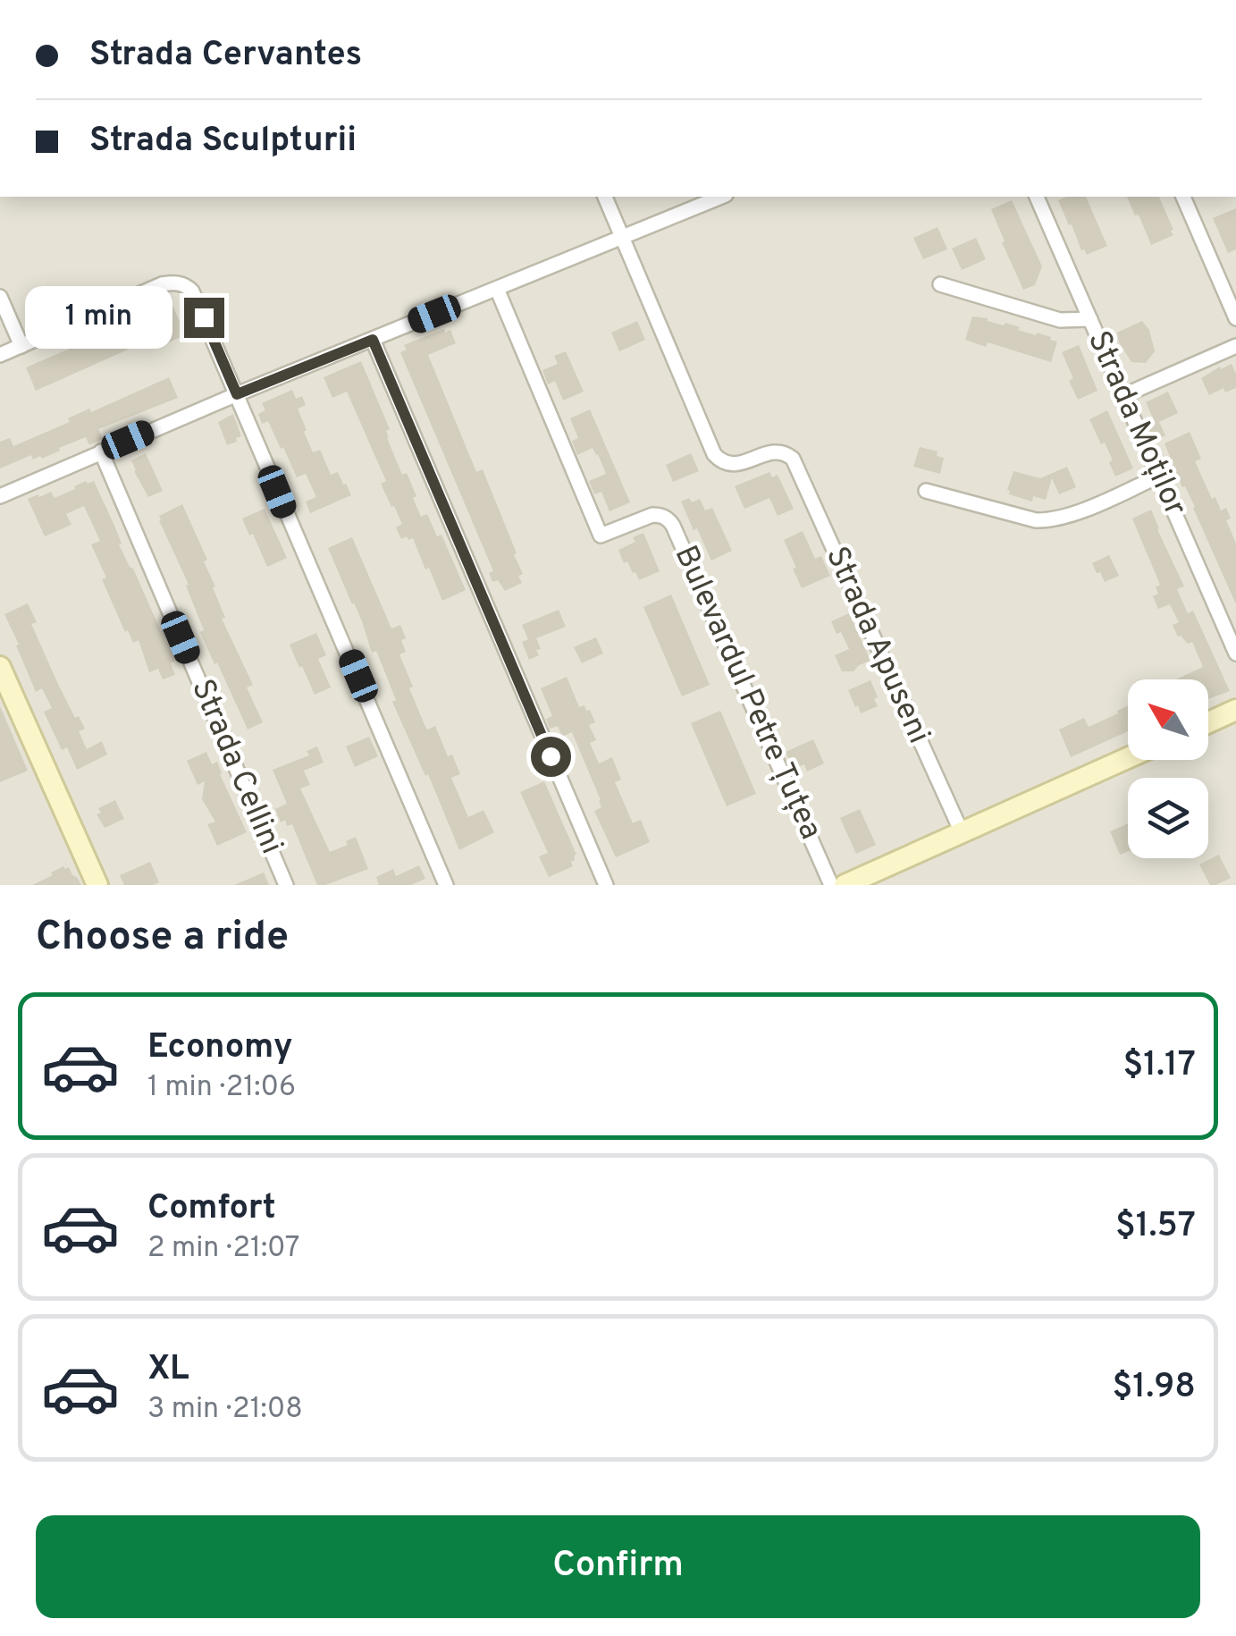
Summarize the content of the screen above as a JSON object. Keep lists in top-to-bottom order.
{
  "streets": {
    "street": [
      "Strada Moților",
      "Strada Apuseni",
      "Bulevardul Petre Țuțea",
      "Strada Cellini"
    ]
  },
  "north": "top left",
  "page": {
    "banner": ["Strada Cervantes", "Strada Sculpturii"],
    "bubble": "1 min",
    "heading": "Choose a ride",
    "list": [
      {
        "name": "Economy",
        "note": "1 min · 21:06",
        "value": "$1.17"
      },
      {
        "name": "Comfort",
        "note": "2 min · 21:07",
        "value": "$1.57"
      },
      {
        "name": "XL",
        "note": "3 min · 21:08",
        "value": "$1.98"
      }
    ],
    "buttons": "Confirm"
  }
}
